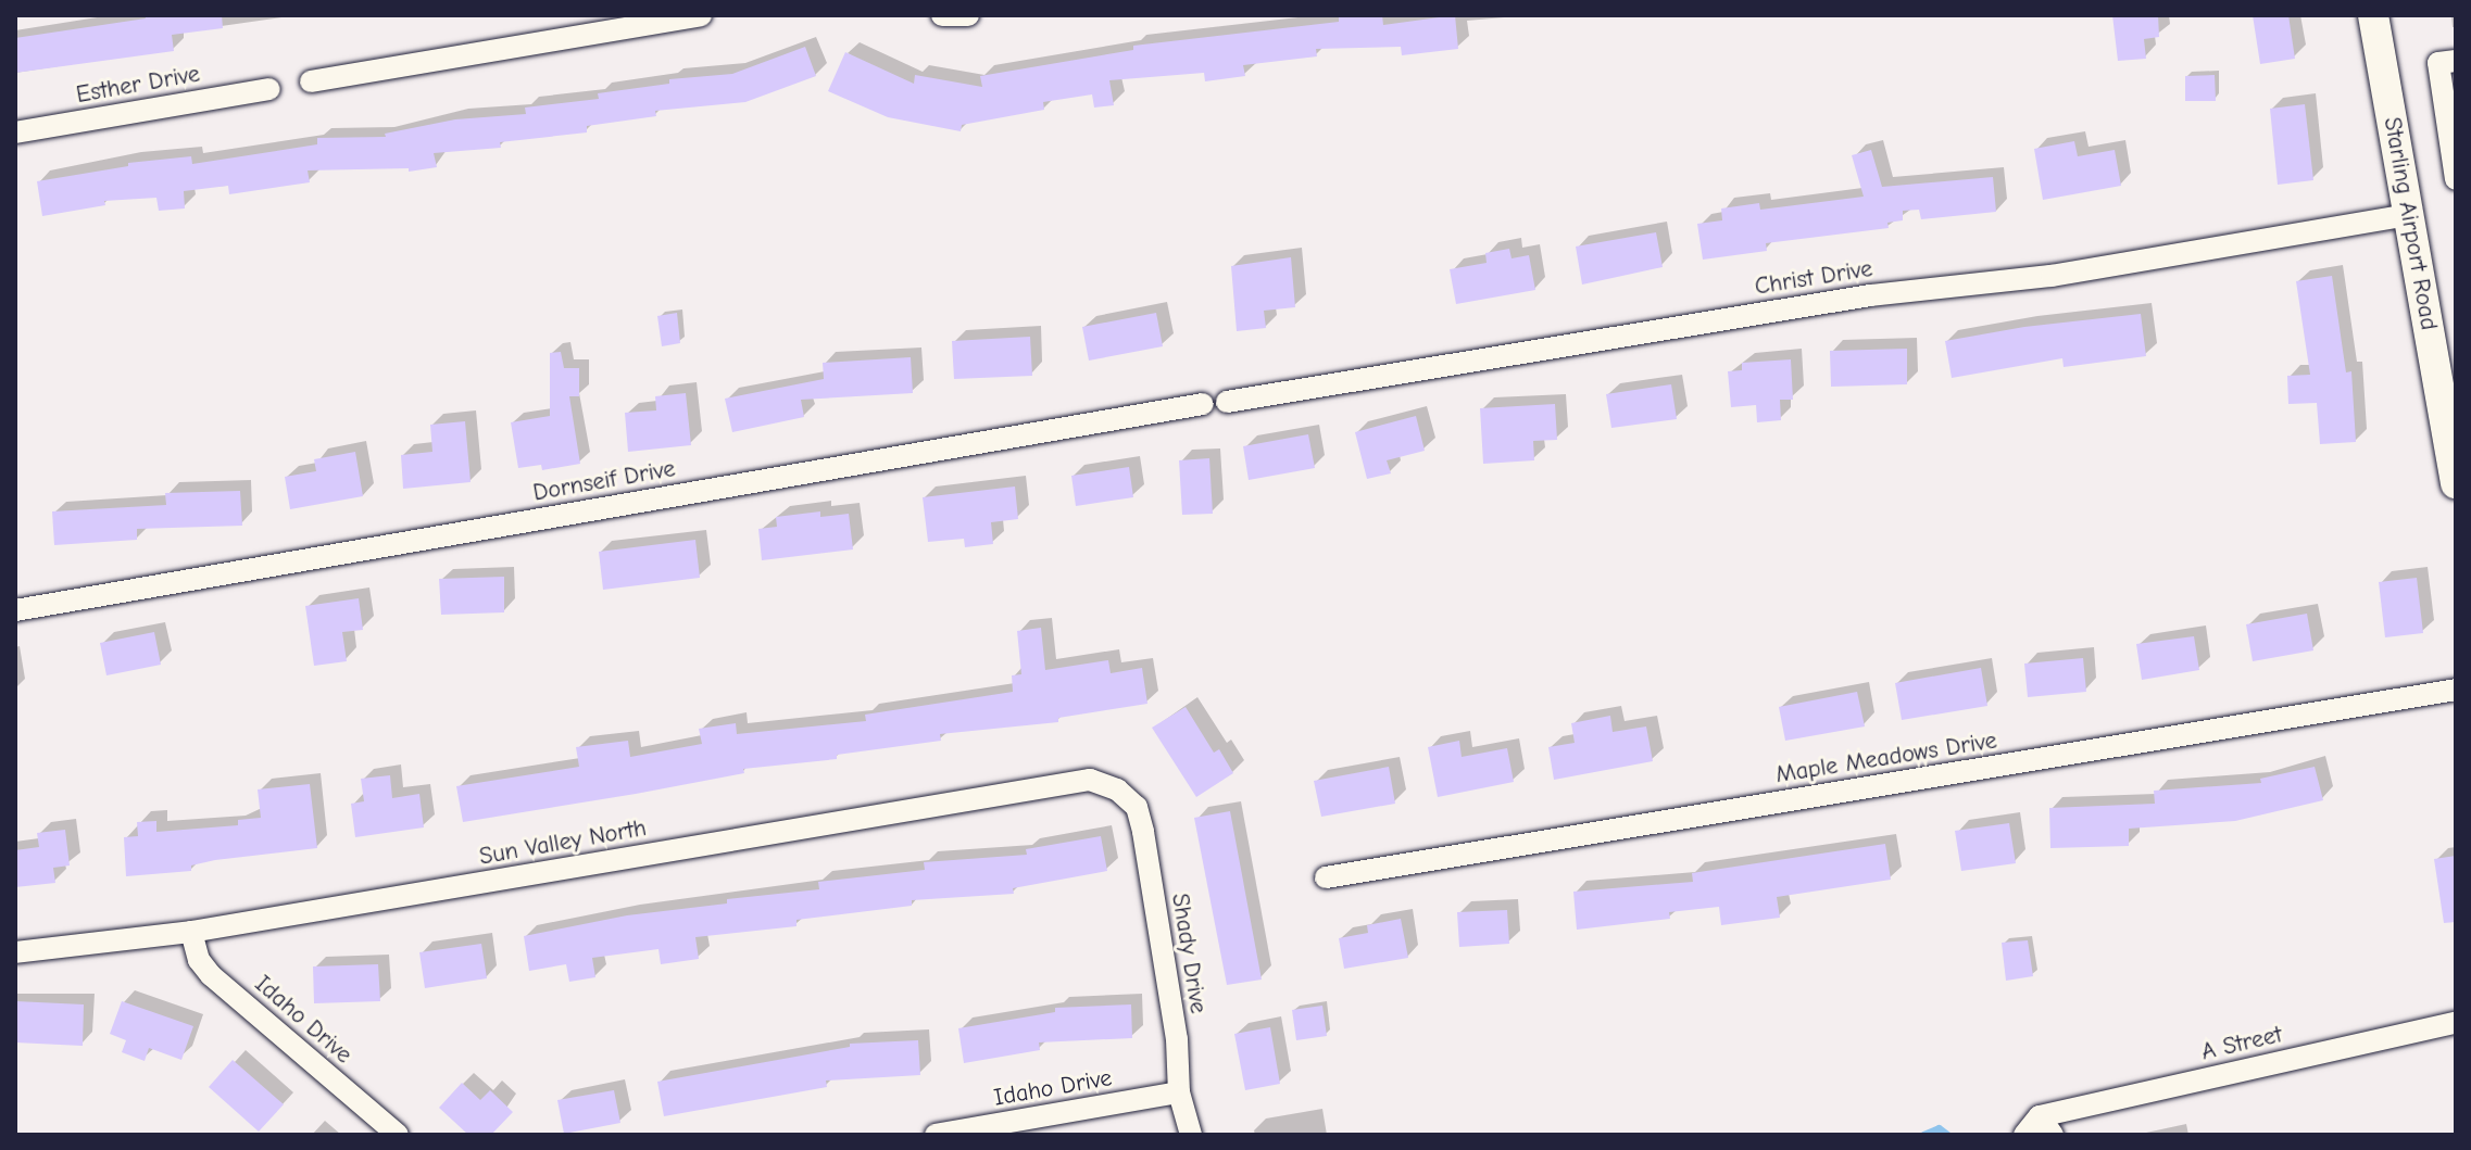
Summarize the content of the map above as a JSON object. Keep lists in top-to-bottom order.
{
  "streets": {
    "street": [
      "Esther Drive",
      "Starling Airport Road",
      "Christ Drive",
      "Dornseif Drive",
      "Maple Meadows Drive",
      "Sun Valley North",
      "Shady Drive",
      "Idaho Drive",
      "A Street"
    ]
  },
  "crossings": [
    ["Starling Airport Road", "Christ Drive"],
    ["Sun Valley North", "Shady Drive"],
    ["Sun Valley North", "Idaho Drive"],
    ["Shady Drive", "Idaho Drive"]
  ]
}
